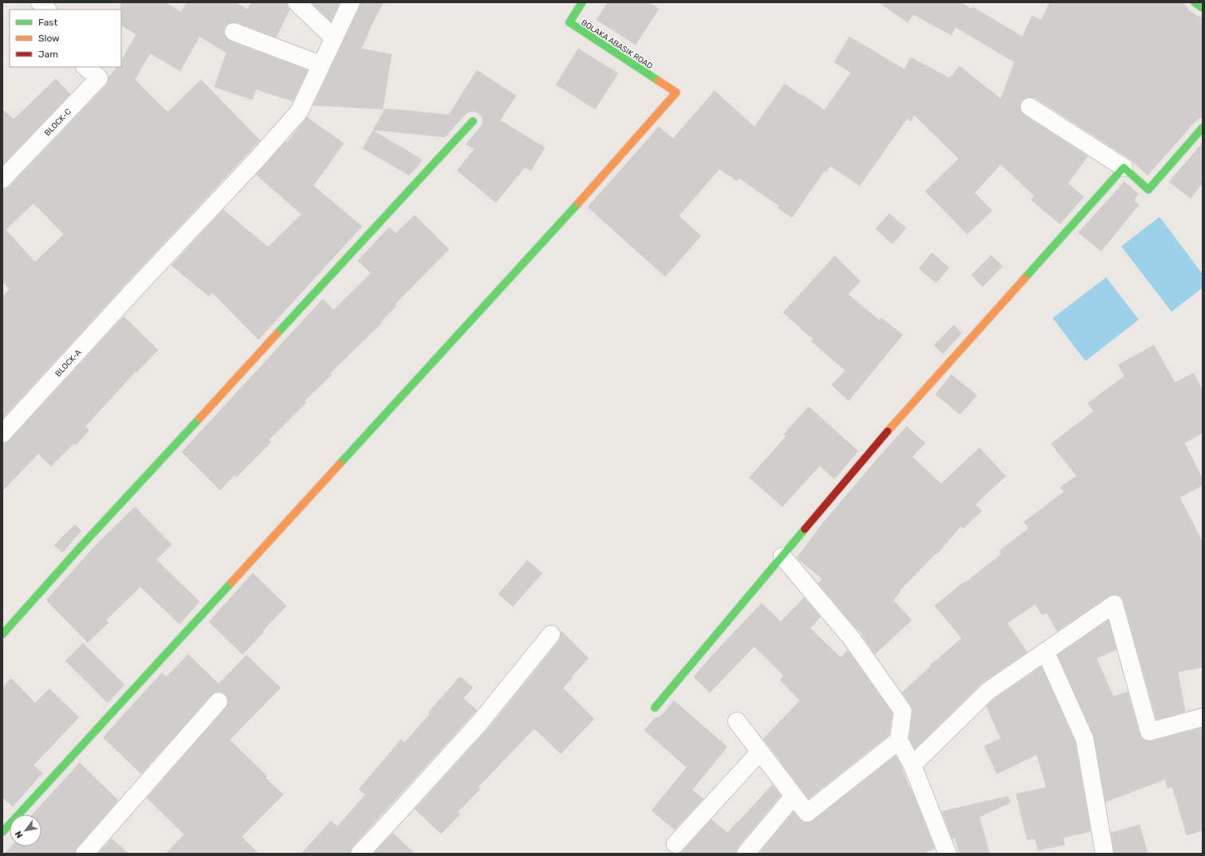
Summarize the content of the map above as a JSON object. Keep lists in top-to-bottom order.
{
  "streets": {
    "street": ["BOLAKA ABASIK ROAD", "BLOCK-C", "BLOCK-A"]
  },
  "legend": ["Fast", "Slow", "Jam"],
  "north": "bottom left"
}
